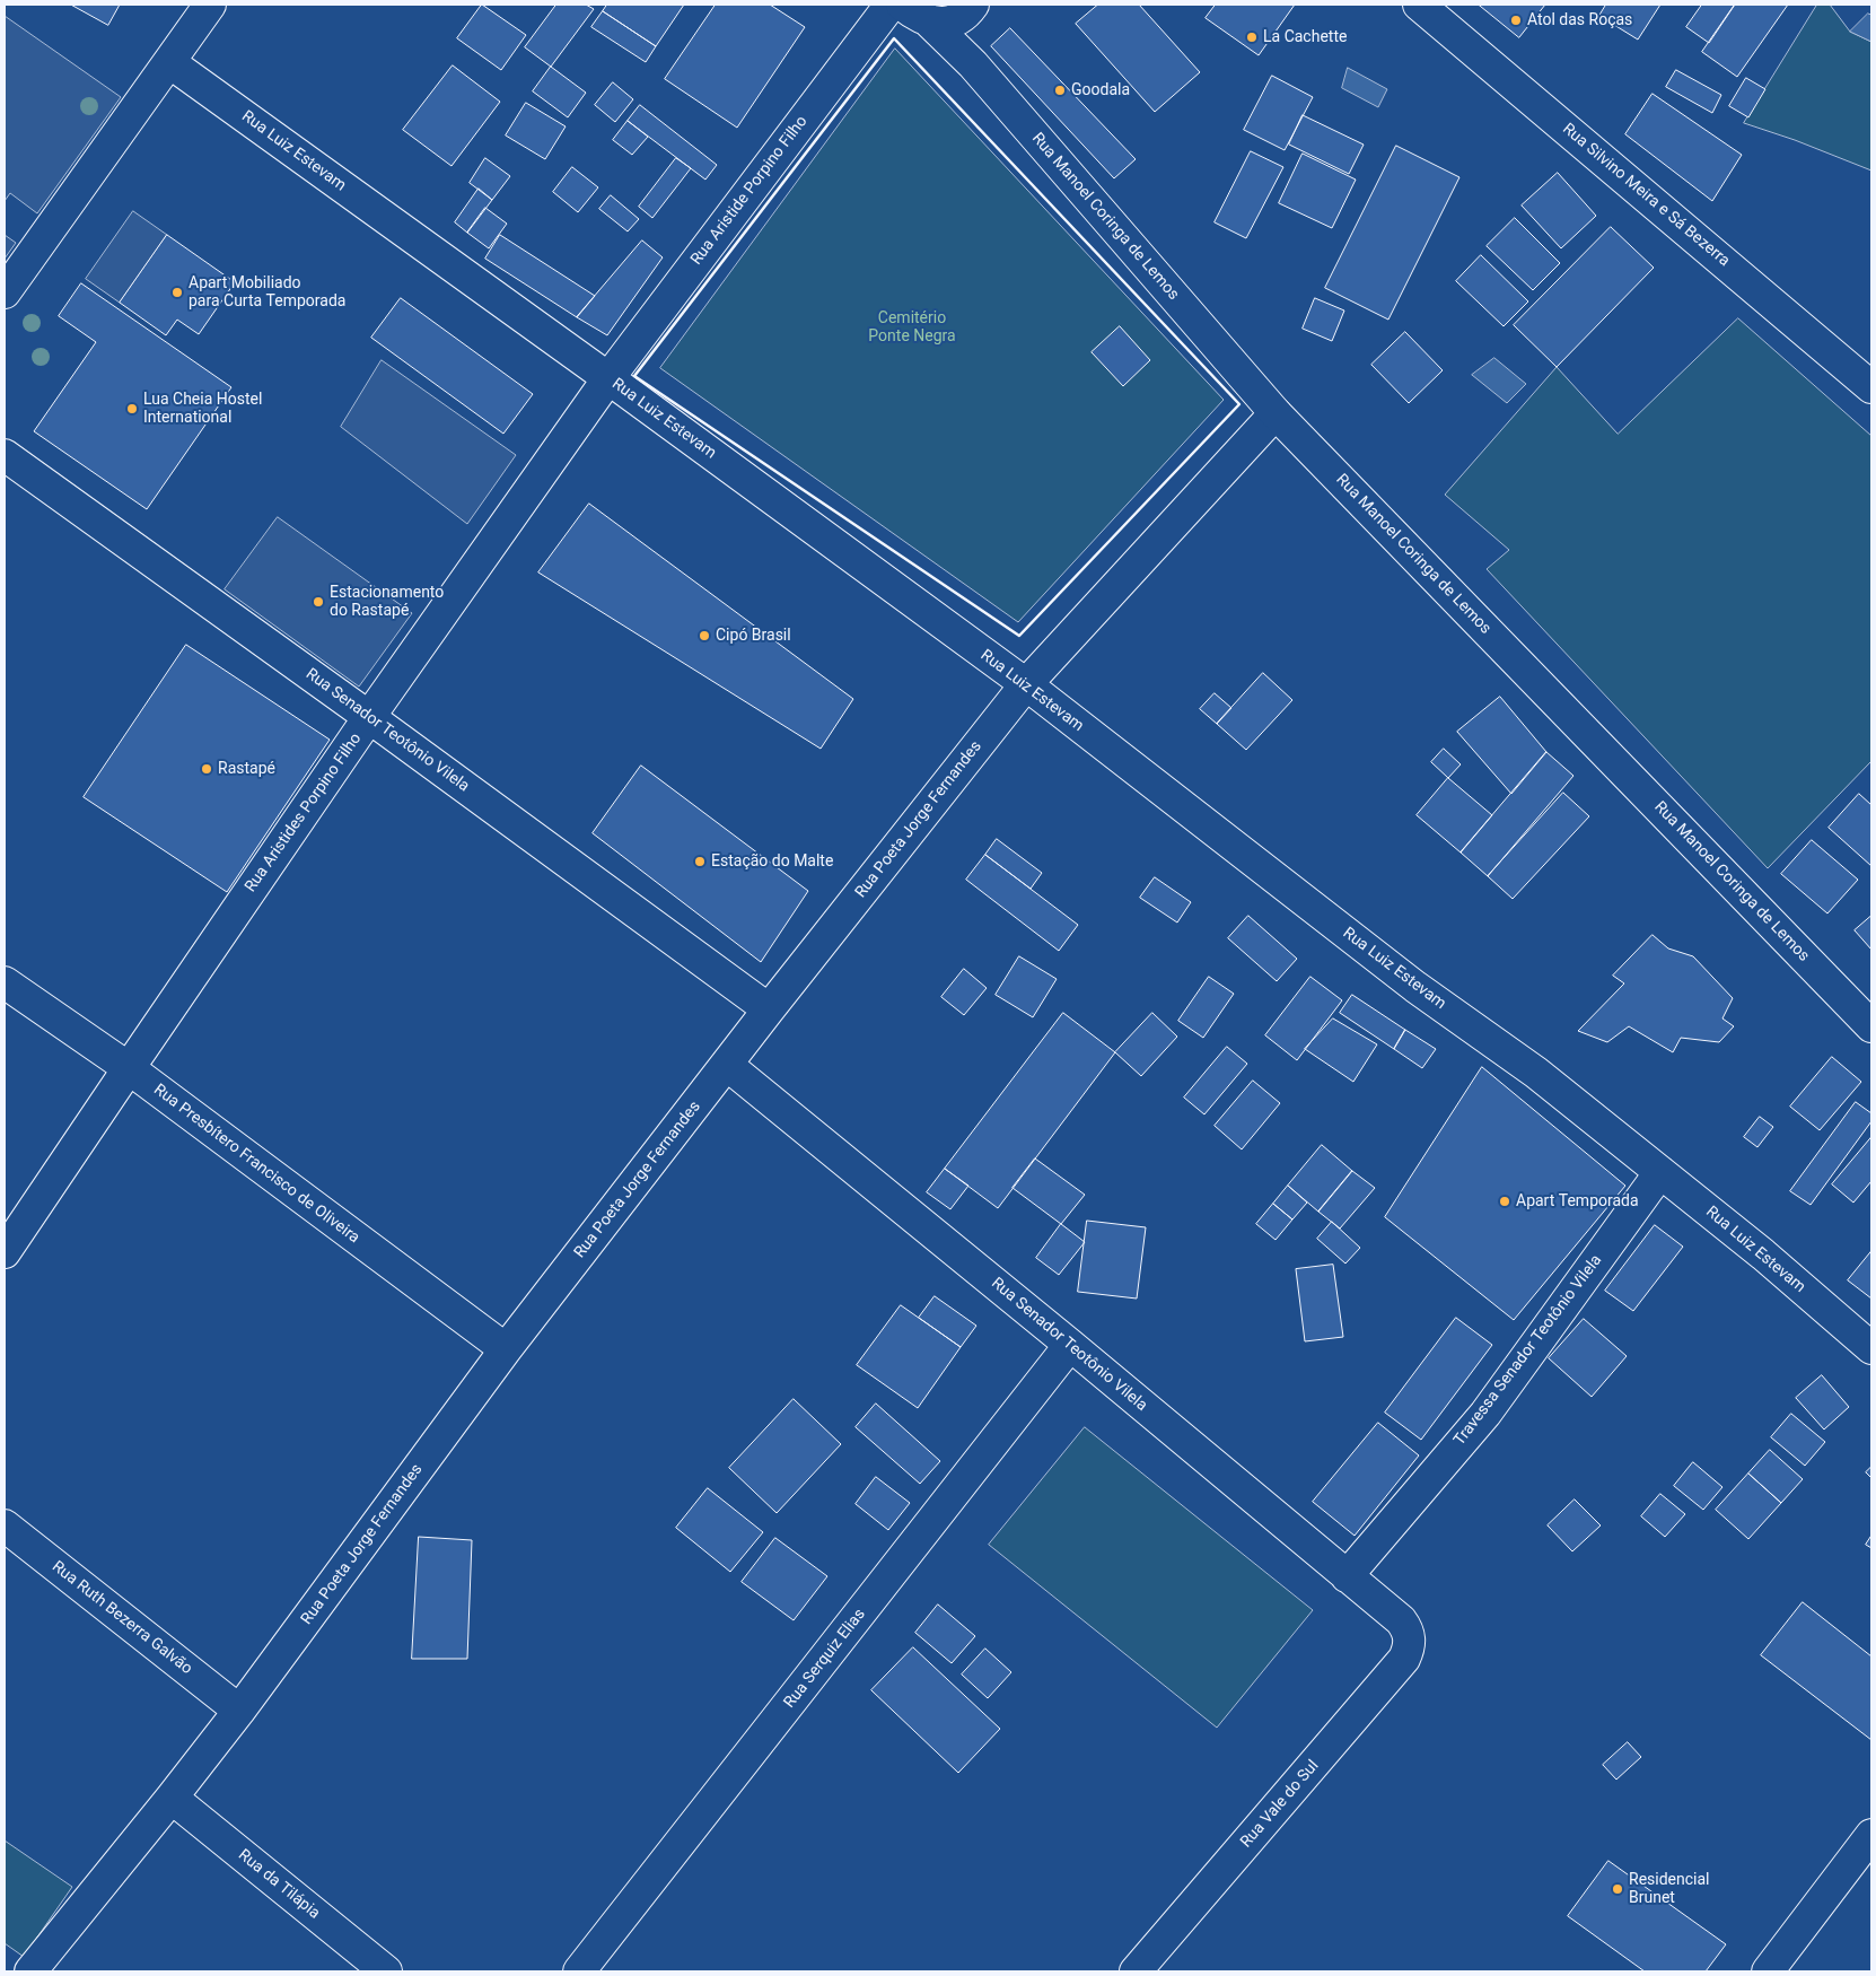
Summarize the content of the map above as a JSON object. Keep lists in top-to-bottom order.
{
  "streets": {
    "street": [
      "Rua Luiz Estevam",
      "Rua Aristide Porpino Filho",
      "Rua Silvino Meira e Sá Bezerra",
      "Rua Manoel Coringa de Lemos",
      "Rua Senador Teotônio Vilela",
      "Rua Aristides Porpino Filho",
      "Rua Poeta Jorge Fernandes",
      "Rua Presbítero Francisco de Oliveira",
      "Travessa Senador Teotônio Vilela",
      "Rua Ruth Bezerra Galvão",
      "Rua Serquiz Elias",
      "Rua Vale do Sul",
      "Rua da Tilápia"
    ]
  },
  "crossings": [
    ["Rua Luiz Estevam", "Rua Aristide Porpino Filho"],
    ["Rua Luiz Estevam", "Rua Aristides Porpino Filho"],
    ["Rua Luiz Estevam", "Rua Poeta Jorge Fernandes"],
    ["Rua Luiz Estevam", "Travessa Senador Teotônio Vilela"],
    ["Rua Aristide Porpino Filho", "Rua Aristides Porpino Filho"],
    ["Rua Manoel Coringa de Lemos", "Rua Poeta Jorge Fernandes"],
    ["Rua Senador Teotônio Vilela", "Rua Aristides Porpino Filho"],
    ["Rua Senador Teotônio Vilela", "Rua Poeta Jorge Fernandes"],
    ["Rua Senador Teotônio Vilela", "Travessa Senador Teotônio Vilela"],
    ["Rua Senador Teotônio Vilela", "Rua Serquiz Elias"],
    ["Rua Senador Teotônio Vilela", "Rua Vale do Sul"],
    ["Rua Aristides Porpino Filho", "Rua Presbítero Francisco de Oliveira"],
    ["Rua Poeta Jorge Fernandes", "Rua Presbítero Francisco de Oliveira"],
    ["Rua Poeta Jorge Fernandes", "Rua Ruth Bezerra Galvão"],
    ["Rua Poeta Jorge Fernandes", "Rua da Tilápia"]
  ],
  "parks": ["Cemitério Ponte Negra"],
  "places": [
    "Atol das Roças",
    "La Cachette",
    "Goodala",
    "Apart Mobiliado para Curta Temporada",
    "Lua Cheia Hostel International",
    "Estacionamento do Rastapé",
    "Cipó Brasil",
    "Rastapé",
    "Estação do Malte",
    "Apart Temporada",
    "Residencial Brunet"
  ]
}
